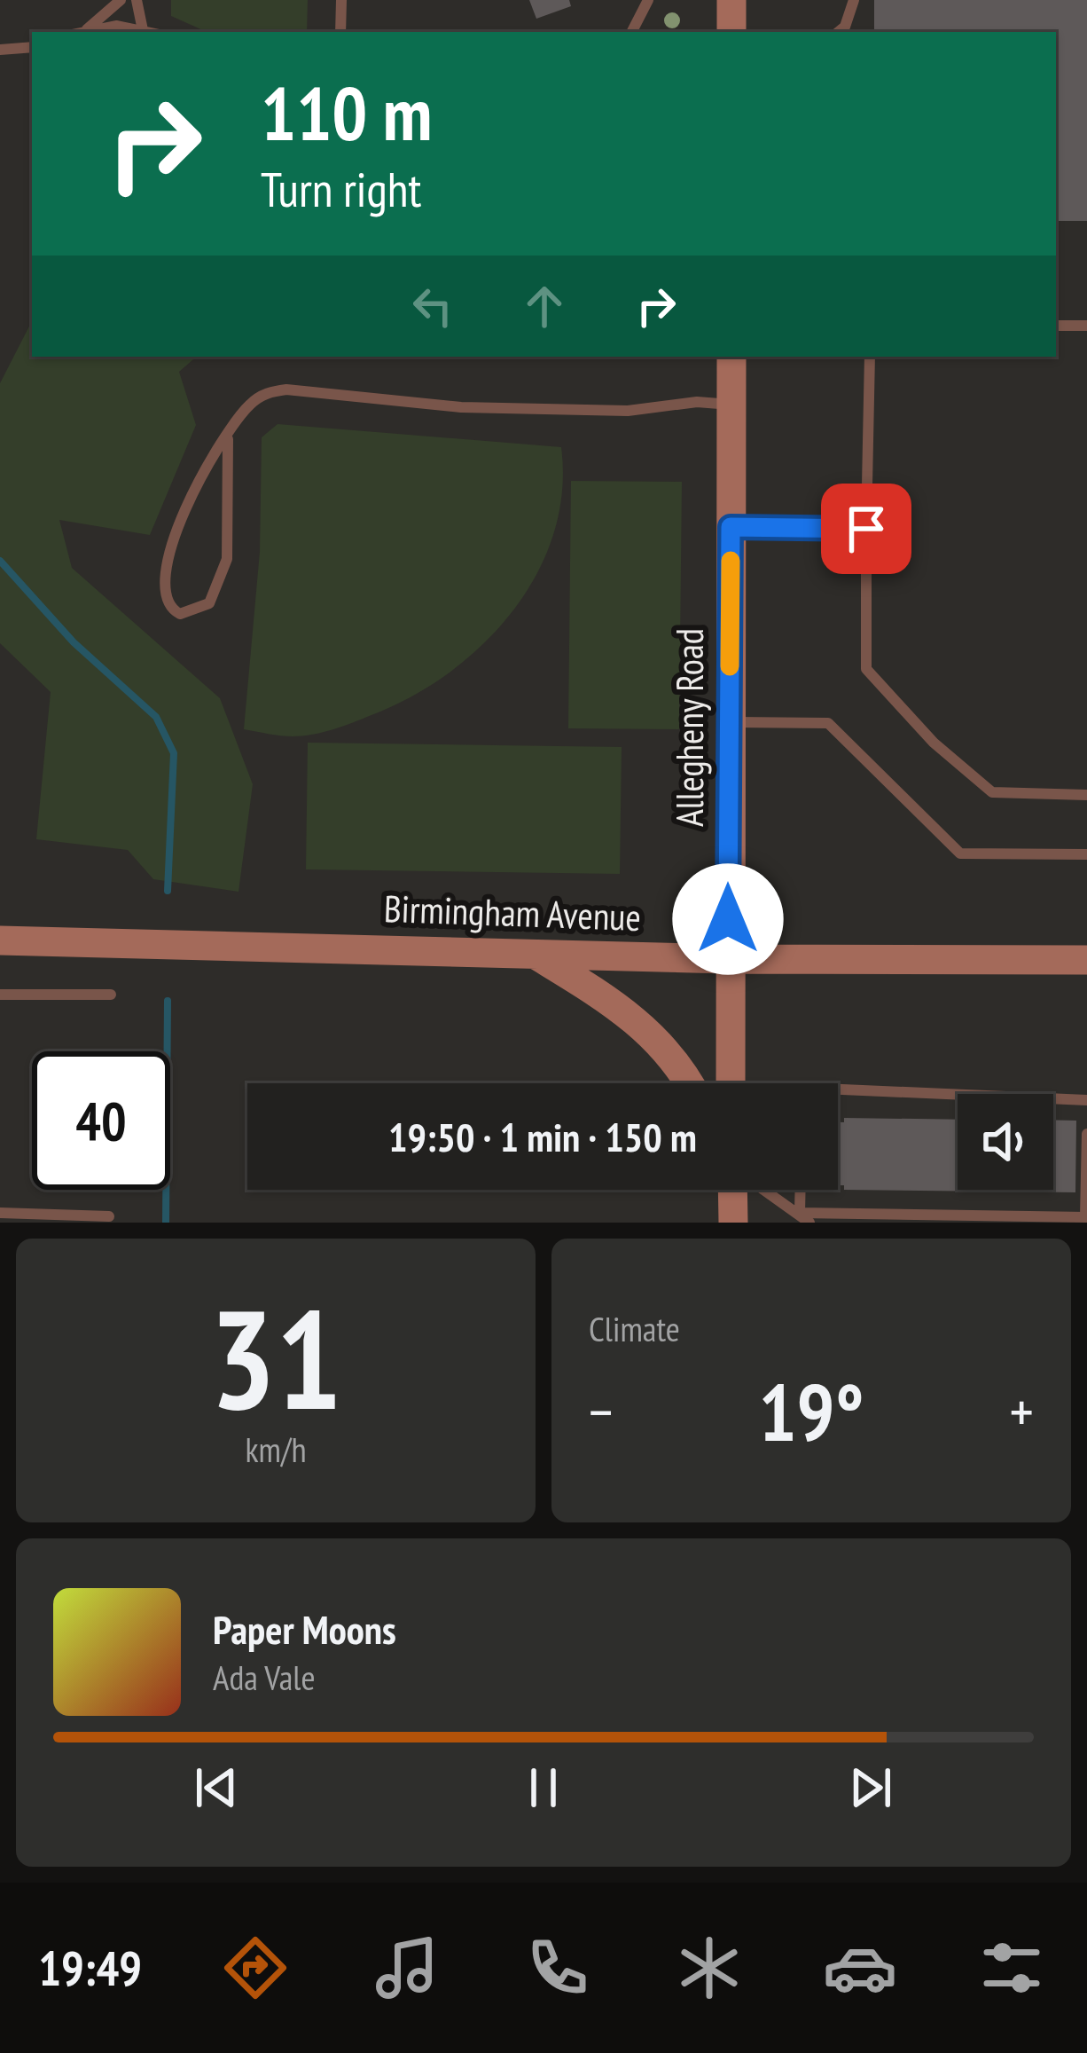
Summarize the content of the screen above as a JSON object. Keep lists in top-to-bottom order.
{
  "streets": {
    "main road": ["Allegheny Road", "Birmingham Avenue"]
  },
  "crossings": [
    ["Allegheny Road", "Birmingham Avenue"]
  ],
  "page": {
    "turn": ["110 m", "Turn right"],
    "limit": "40",
    "trip": "19:50 · 1 min · 150 m",
    "tile": [
      ["31", "km/h"],
      "Climate"
    ],
    "heat": ["−", "19°", "+"],
    "song": ["Paper Moons", "Ada Vale"],
    "tabs": "19:49"
  }
}
